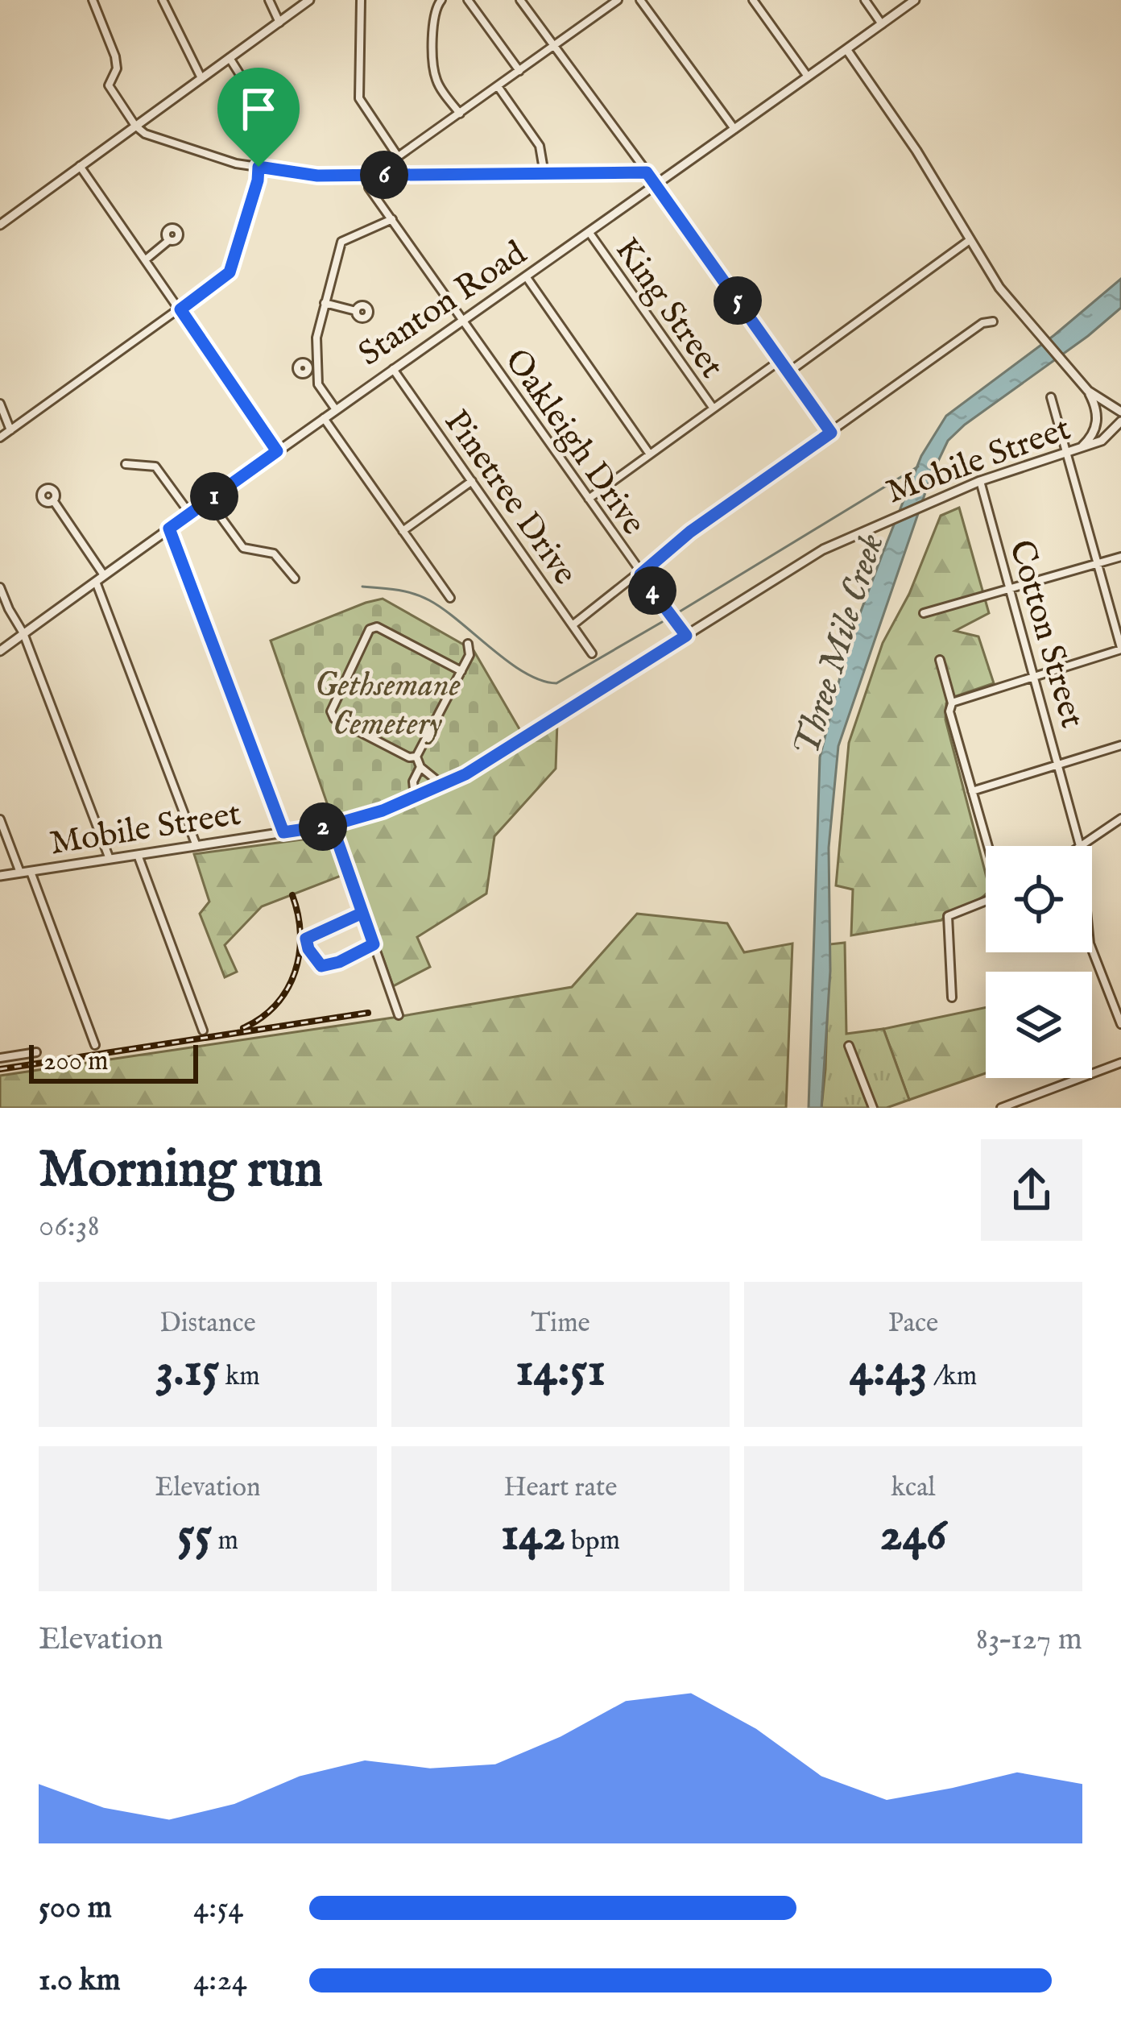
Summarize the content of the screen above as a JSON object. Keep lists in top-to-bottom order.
{
  "streets": {
    "street": [
      "Stanton Road",
      "King Street",
      "Oakleigh Drive",
      "Mobile Street",
      "Pinetree Drive",
      "Cotton Street"
    ]
  },
  "crossings": [
    ["Stanton Road", "King Street"],
    ["Stanton Road", "Oakleigh Drive"],
    ["Stanton Road", "Pinetree Drive"],
    ["Oakleigh Drive", "Mobile Street"],
    ["Mobile Street", "Cotton Street"]
  ],
  "water": ["Three Mile Creek"],
  "parks": ["Gethsemane Cemetery"],
  "scale_bar": "200 m",
  "page": {
    "pins": [
      "6",
      "5",
      "1",
      "4",
      "2"
    ],
    "scale": "200 m",
    "heading": ["Morning run", "06:38"],
    "stats": [
      ["Distance", "3.15 km"],
      ["Time", "14:51"],
      ["Pace", "4:43 /km"],
      ["Elevation", "55 m"],
      ["Heart rate", "142 bpm"],
      ["kcal", "246"]
    ],
    "chart": ["Elevation", "83–127 m"],
    "list": [
      {
        "name": "500 m",
        "note": "4:54"
      },
      {
        "name": "1.0 km",
        "note": "4:24"
      }
    ]
  }
}
